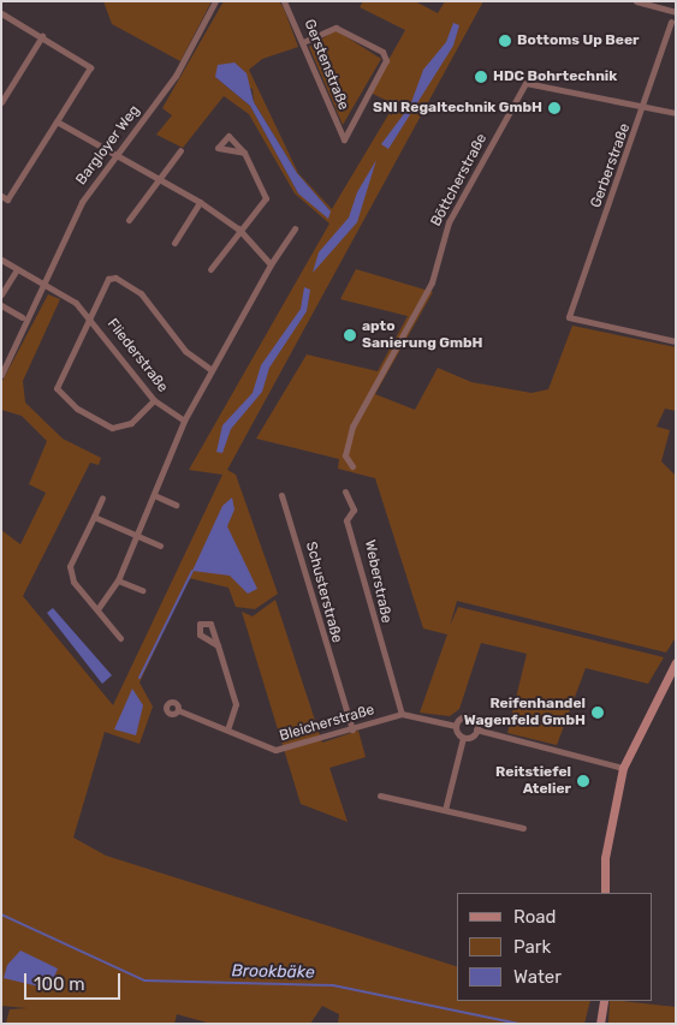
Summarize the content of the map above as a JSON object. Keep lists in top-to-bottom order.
{
  "streets": {
    "street": [
      "Gerstenstraße",
      "Bargloyer Weg",
      "Gerberstraße",
      "Böttcherstraße",
      "Fliederstraße",
      "Weberstraße",
      "Schusterstraße",
      "Bleicherstraße"
    ]
  },
  "crossings": [
    ["Bargloyer Weg", "Fliederstraße"],
    ["Gerberstraße", "Böttcherstraße"],
    ["Weberstraße", "Bleicherstraße"],
    ["Schusterstraße", "Bleicherstraße"]
  ],
  "water": ["Brookbäke"],
  "places": [
    "Bottoms Up Beer",
    "HDC Bohrtechnik",
    "SNI Regaltechnik GmbH",
    "apto Sanierung GmbH",
    "Reifenhandel Wagenfeld GmbH",
    "Reitstiefel Atelier"
  ],
  "legend": ["Road", "Park", "Water"],
  "scale_bar": "100 m"
}
